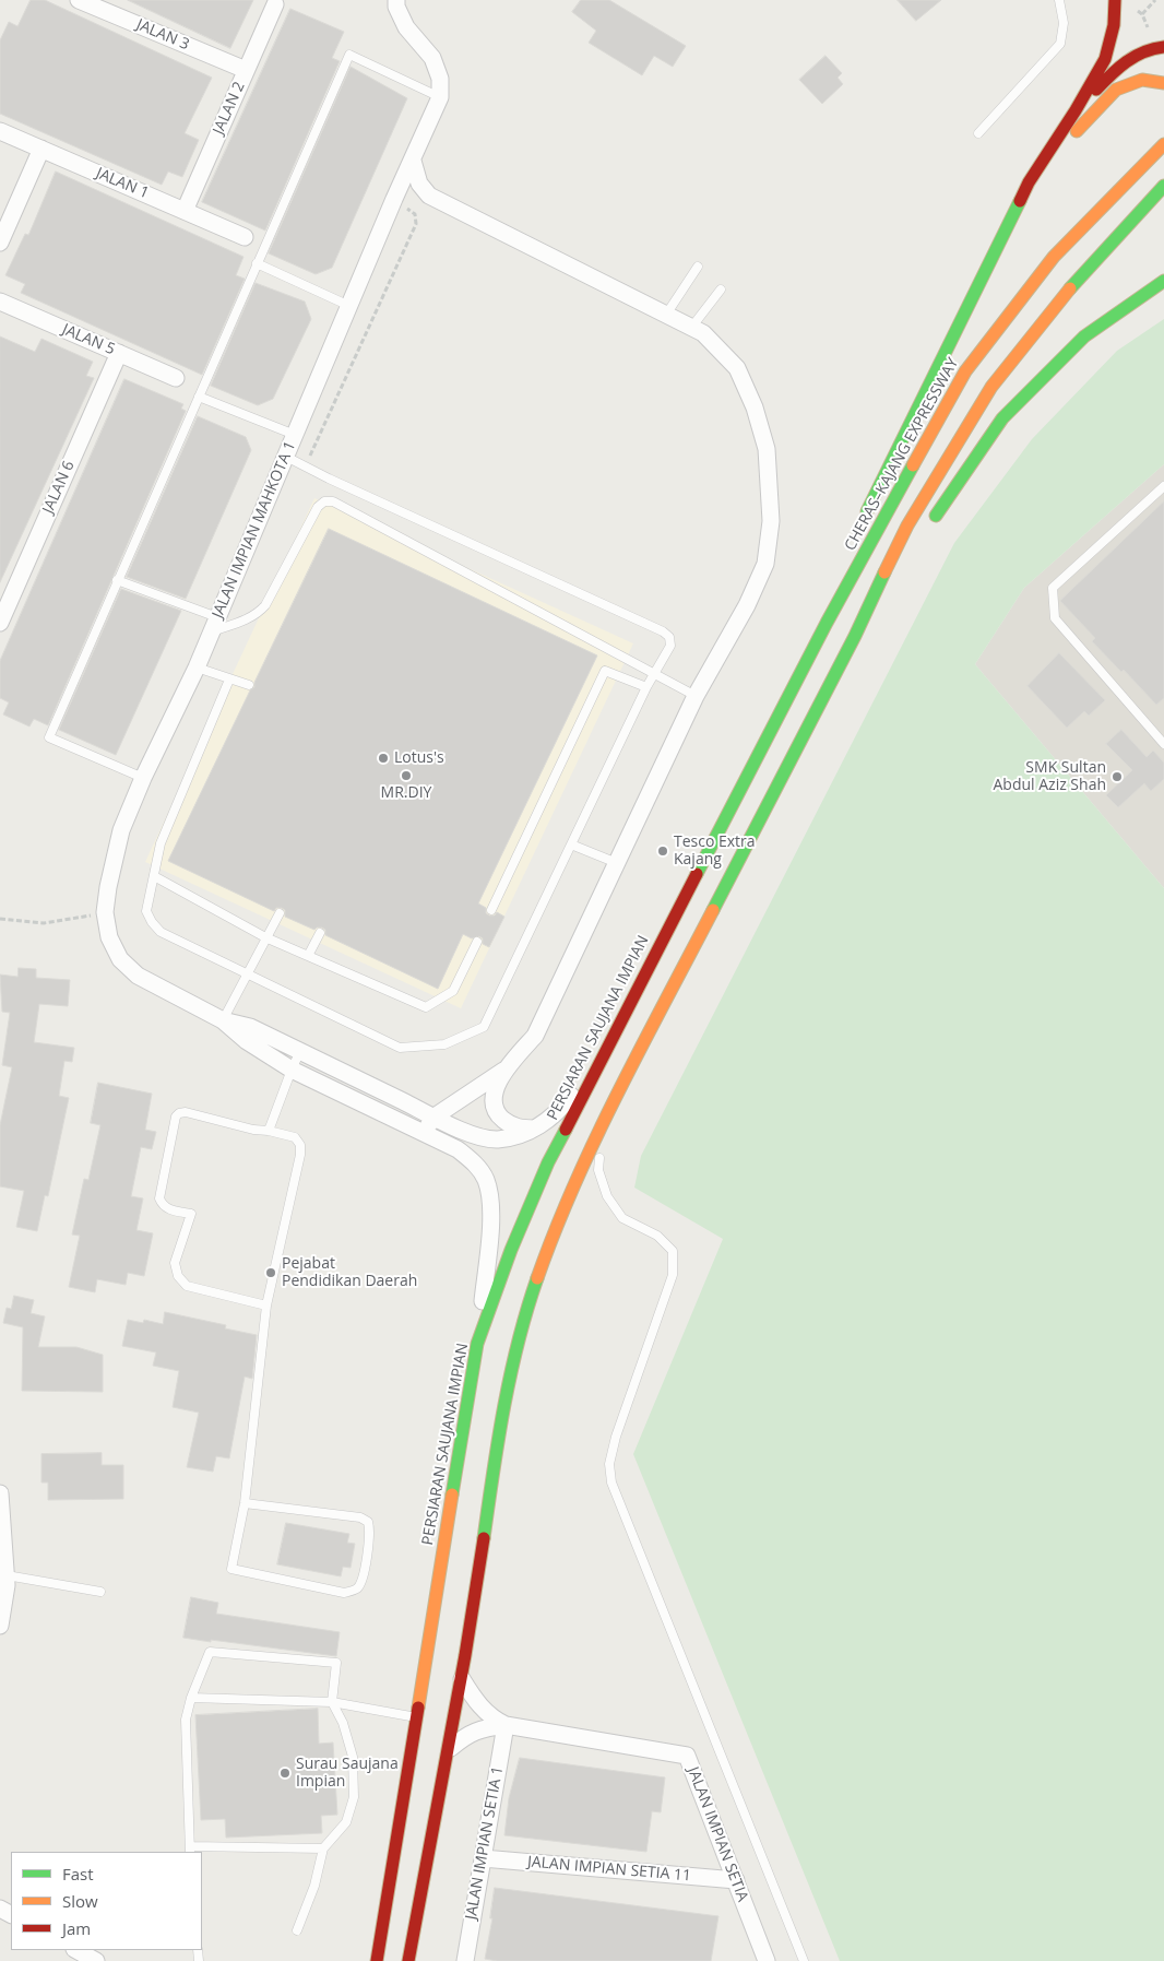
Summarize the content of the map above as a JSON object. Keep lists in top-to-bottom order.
{
  "streets": {
    "highway": ["CHERAS–KAJANG EXPRESSWAY", "PERSIARAN SAUJANA IMPIAN"],
    "street": [
      "JALAN 3",
      "JALAN 2",
      "JALAN 1",
      "JALAN 5",
      "JALAN 6",
      "JALAN IMPIAN MAHKOTA 1",
      "JALAN IMPIAN SETIA",
      "JALAN IMPIAN SETIA 1",
      "JALAN IMPIAN SETIA 11"
    ]
  },
  "crossings": [
    ["JALAN 3", "JALAN 2"],
    ["JALAN 2", "JALAN 1"],
    ["JALAN 5", "JALAN 6"],
    ["CHERAS–KAJANG EXPRESSWAY", "PERSIARAN SAUJANA IMPIAN"],
    ["JALAN IMPIAN SETIA", "JALAN IMPIAN SETIA 1"],
    ["JALAN IMPIAN SETIA", "JALAN IMPIAN SETIA 11"],
    ["JALAN IMPIAN SETIA 1", "JALAN IMPIAN SETIA 11"]
  ],
  "places": [
    "Lotus's",
    "MR.DIY",
    "SMK Sultan Abdul Aziz Shah",
    "Tesco Extra Kajang",
    "Pejabat Pendidikan Daerah",
    "Surau Saujana Impian"
  ],
  "legend": ["Fast", "Slow", "Jam"]
}
